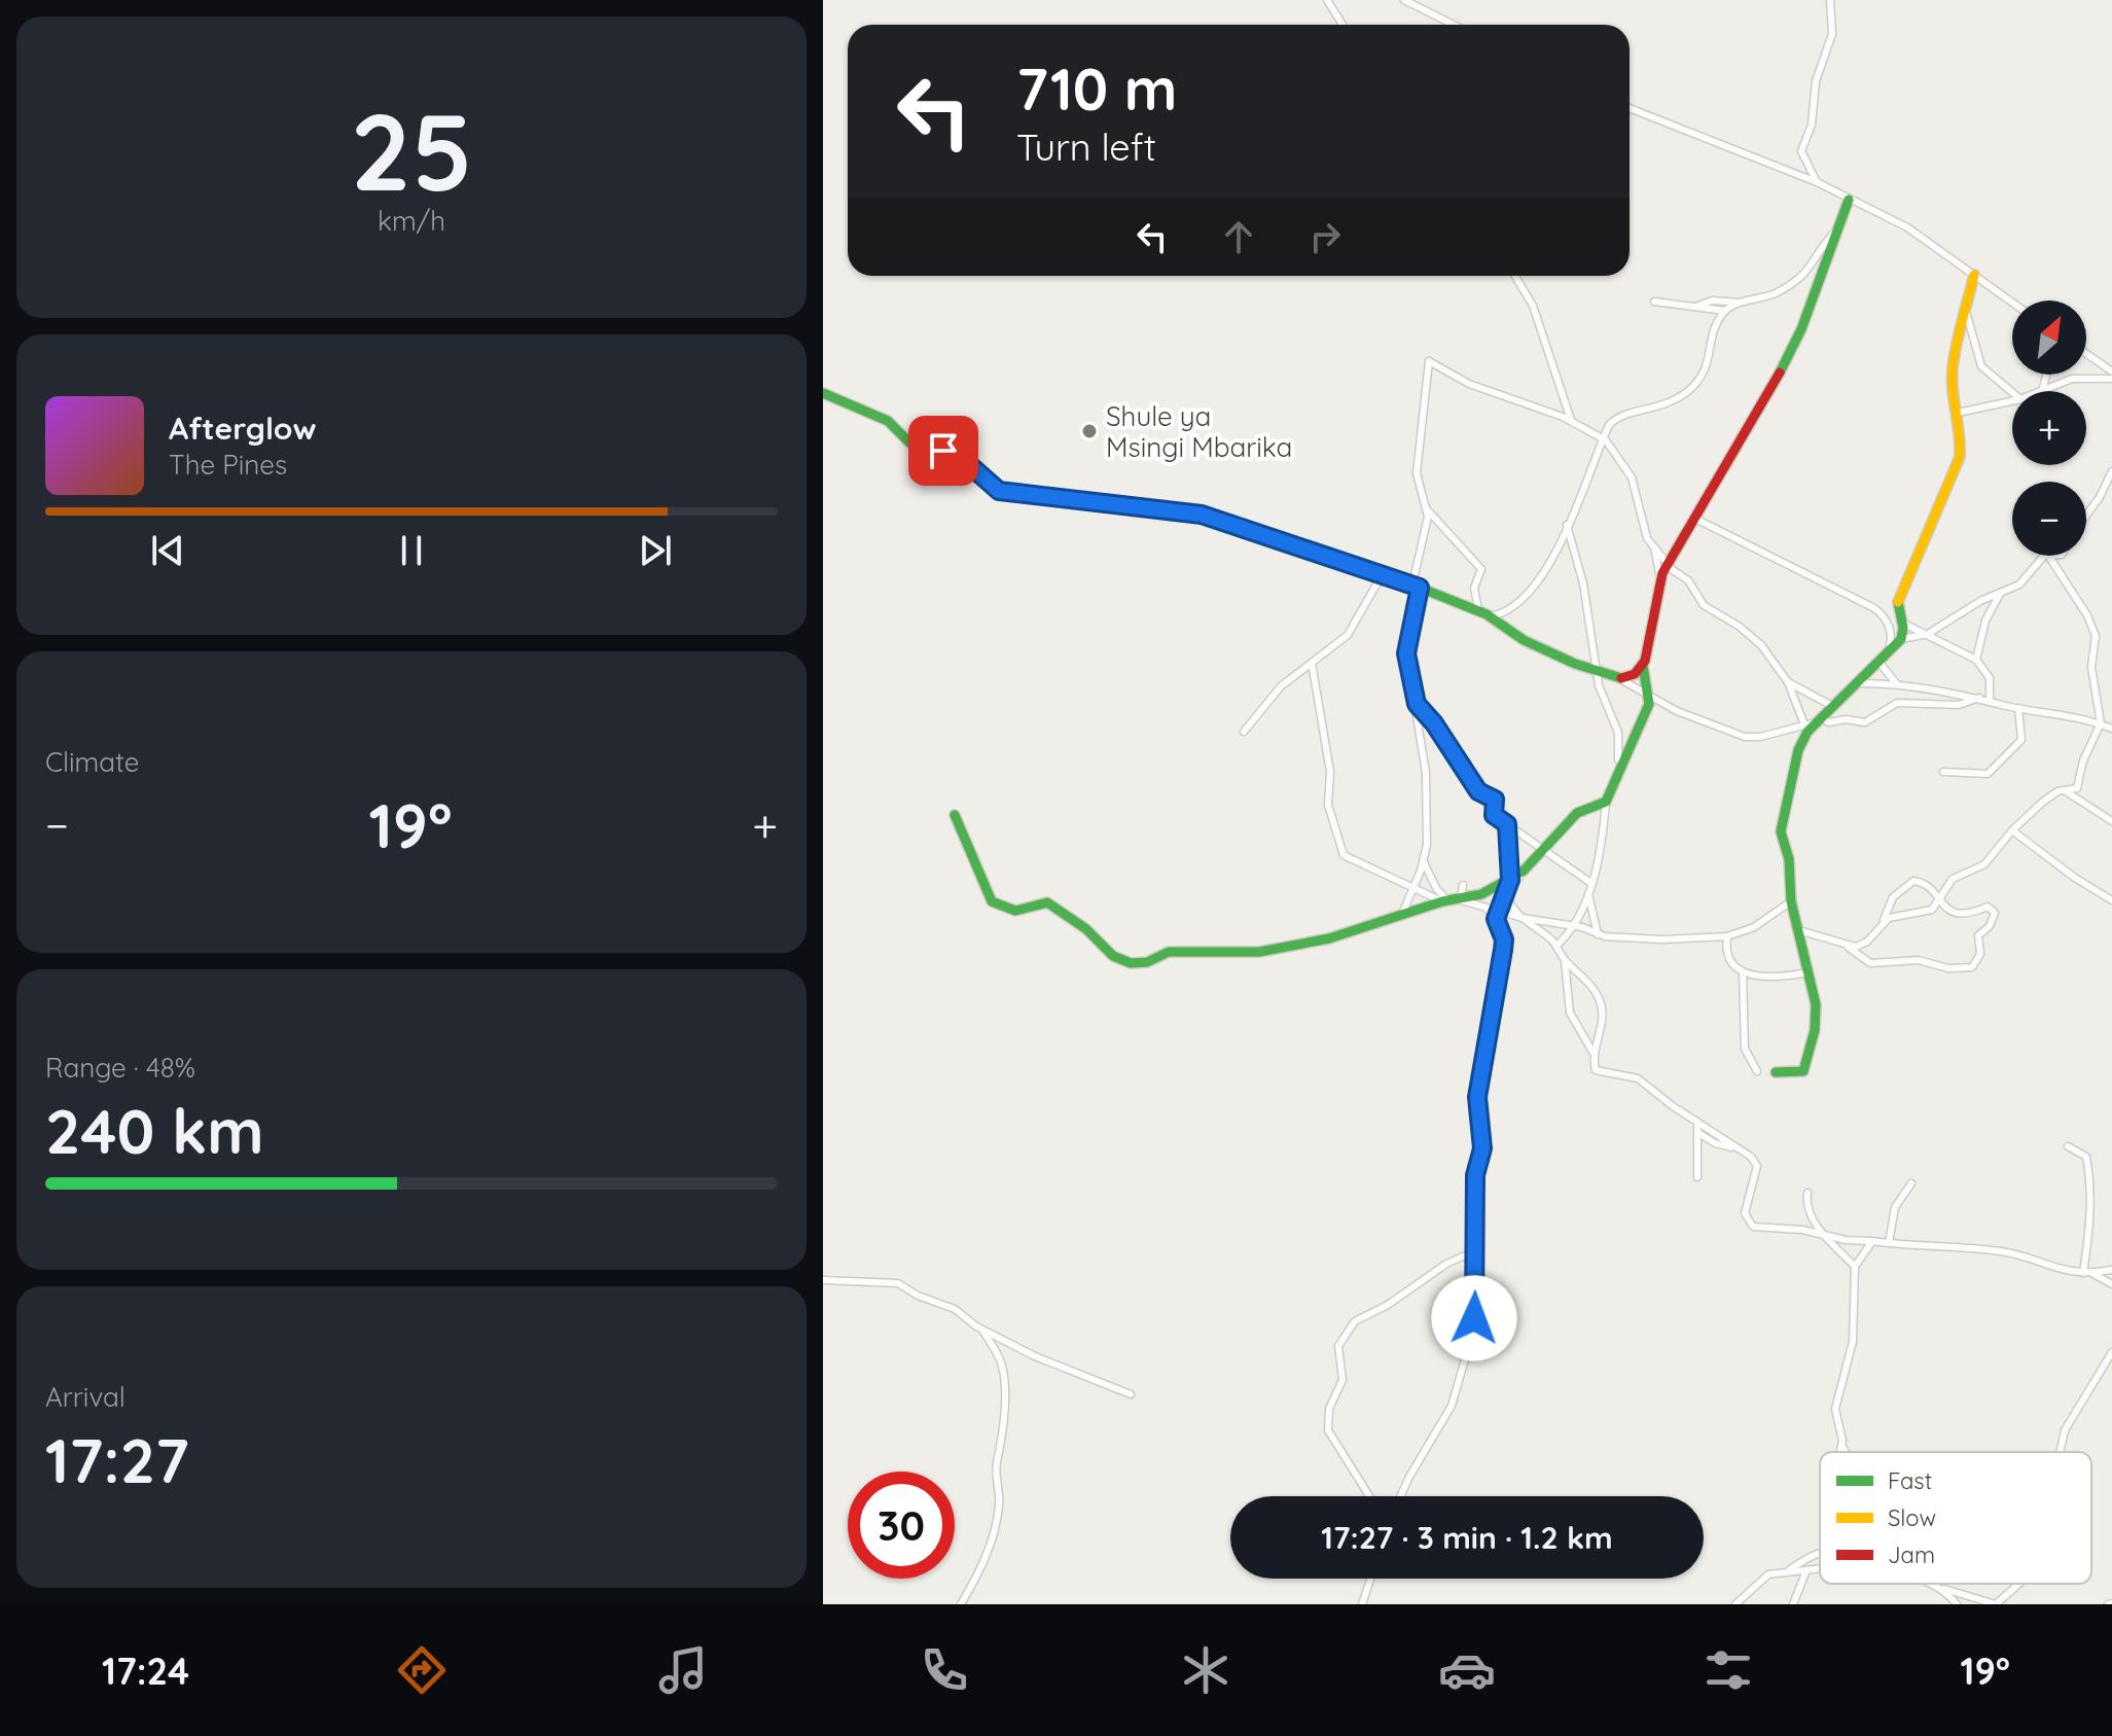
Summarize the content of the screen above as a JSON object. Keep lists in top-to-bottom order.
{
  "places": ["Shule ya Msingi Mbarika"],
  "legend": ["Fast", "Slow", "Jam"],
  "north": "top right",
  "page": {
    "tile": [
      ["25", "km/h"],
      "Climate",
      ["Range · 48%", "240 km"],
      ["Arrival", "17:27"]
    ],
    "turn": ["710 m", "Turn left"],
    "map_buttons": ["+", "−"],
    "song": ["Afterglow", "The Pines"],
    "heat": ["−", "19°", "+"],
    "limit": "30",
    "trip": "17:27 · 3 min · 1.2 km",
    "tabs": ["17:24", "19°"]
  }
}
